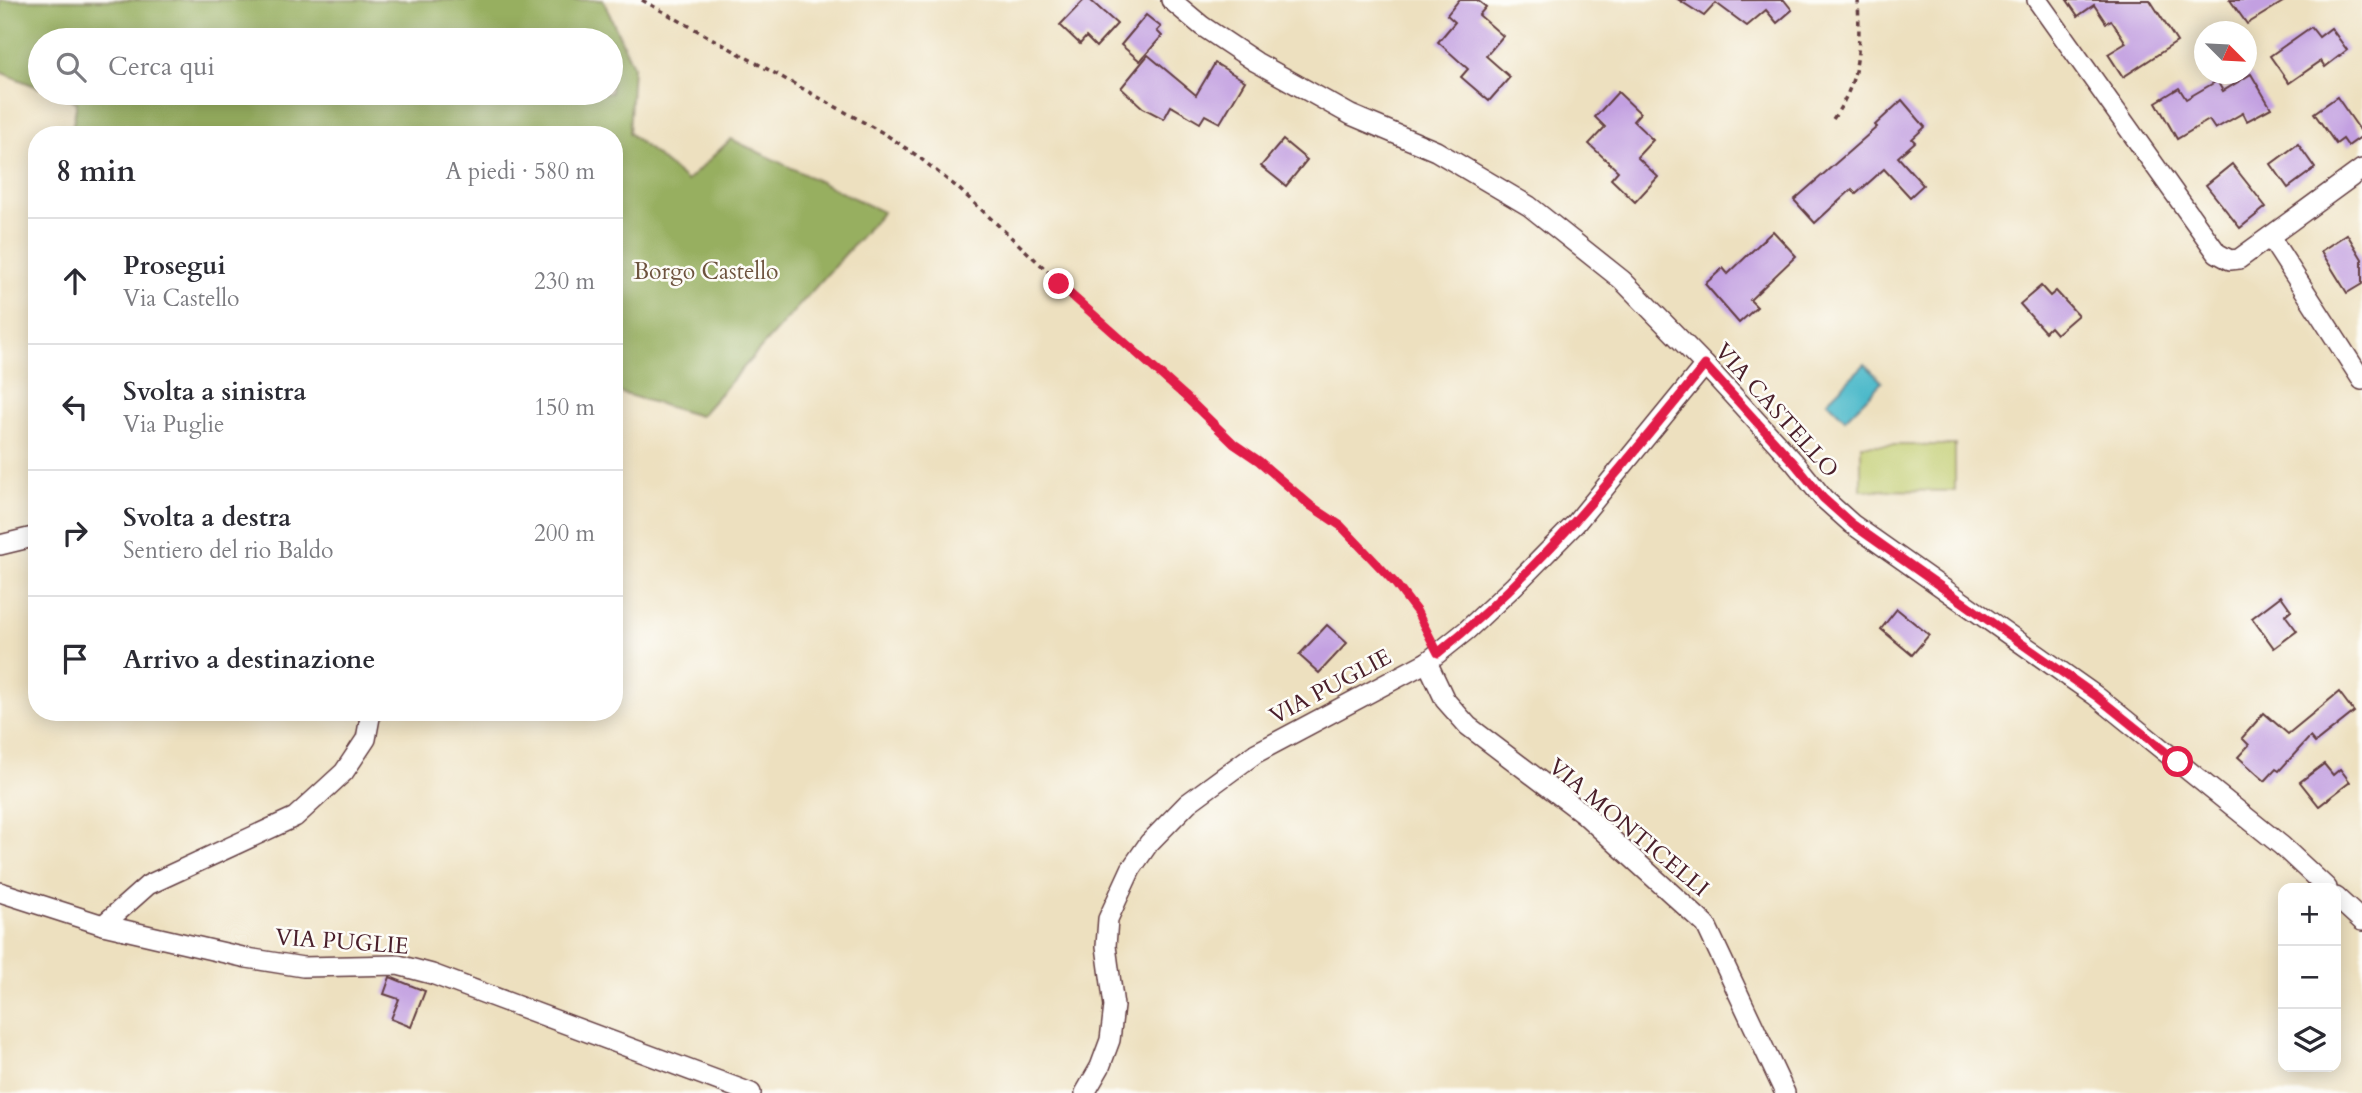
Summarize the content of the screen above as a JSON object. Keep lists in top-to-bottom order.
{
  "streets": {
    "street": ["VIA CASTELLO", "VIA PUGLIE", "VIA MONTICELLI"]
  },
  "crossings": [
    ["VIA CASTELLO", "VIA PUGLIE"],
    ["VIA PUGLIE", "VIA MONTICELLI"]
  ],
  "parks": ["Borgo Castello"],
  "north": "bottom right",
  "page": {
    "search": "Cerca qui",
    "heading": ["8 min", "A piedi · 580 m"],
    "list": [
      ["Prosegui", "Via Castello", "230 m"],
      ["Svolta a sinistra", "Via Puglie", "150 m"],
      ["Svolta a destra", "Sentiero del rio Baldo", "200 m"],
      "Arrivo a destinazione"
    ],
    "map_buttons": ["+", "−"]
  }
}
